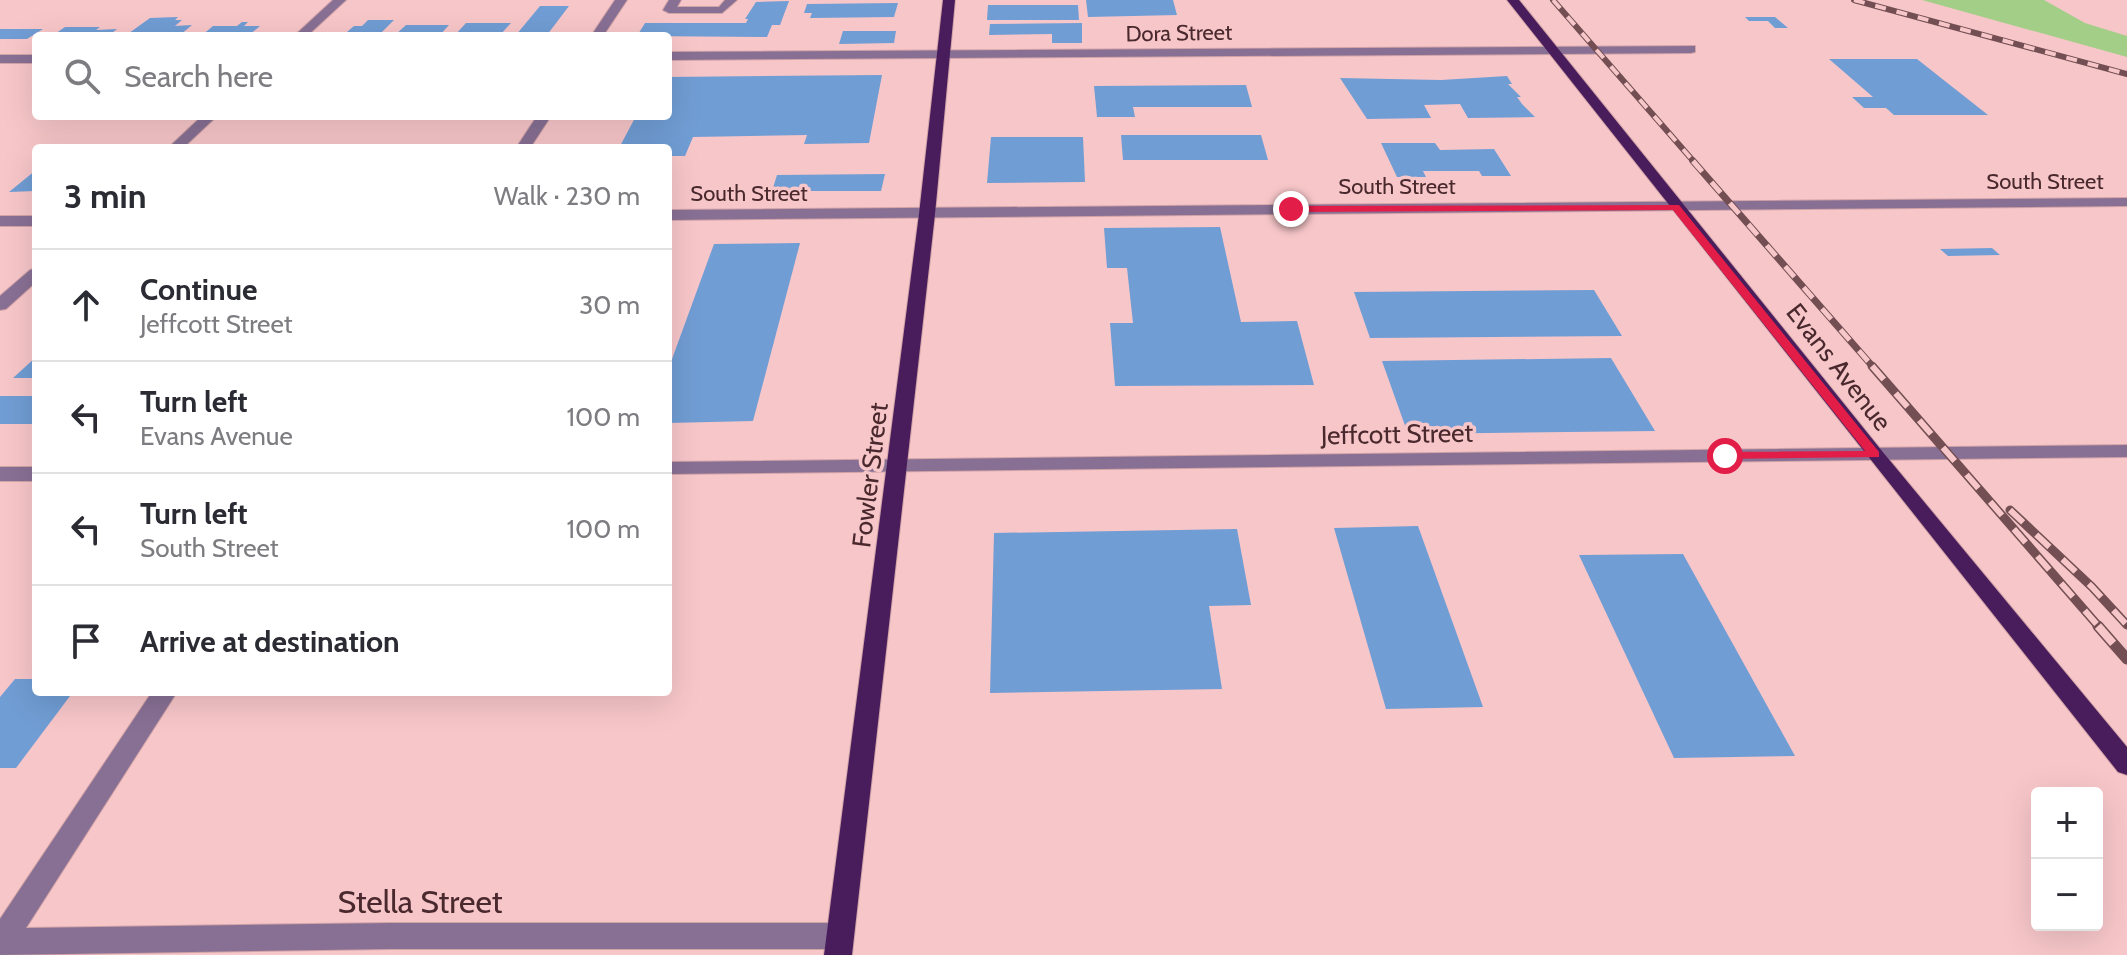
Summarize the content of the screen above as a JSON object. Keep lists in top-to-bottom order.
{
  "streets": {
    "main road": ["Evans Avenue", "Fowler Street"],
    "street": [
      "Dora Street",
      "South Street",
      "Jeffcott Street",
      "Stella Street"
    ]
  },
  "crossings": [
    ["Dora Street", "Evans Avenue"],
    ["Dora Street", "Fowler Street"],
    ["South Street", "Evans Avenue"],
    ["South Street", "Fowler Street"],
    ["Evans Avenue", "Jeffcott Street"],
    ["Jeffcott Street", "Fowler Street"],
    ["Fowler Street", "Stella Street"]
  ],
  "page": {
    "search": "Search here",
    "heading": ["3 min", "Walk · 230 m"],
    "list": [
      ["Continue", "Jeffcott Street", "30 m"],
      ["Turn left", "Evans Avenue", "100 m"],
      ["Turn left", "South Street", "100 m"],
      "Arrive at destination"
    ],
    "map_buttons": ["+", "−"]
  }
}
